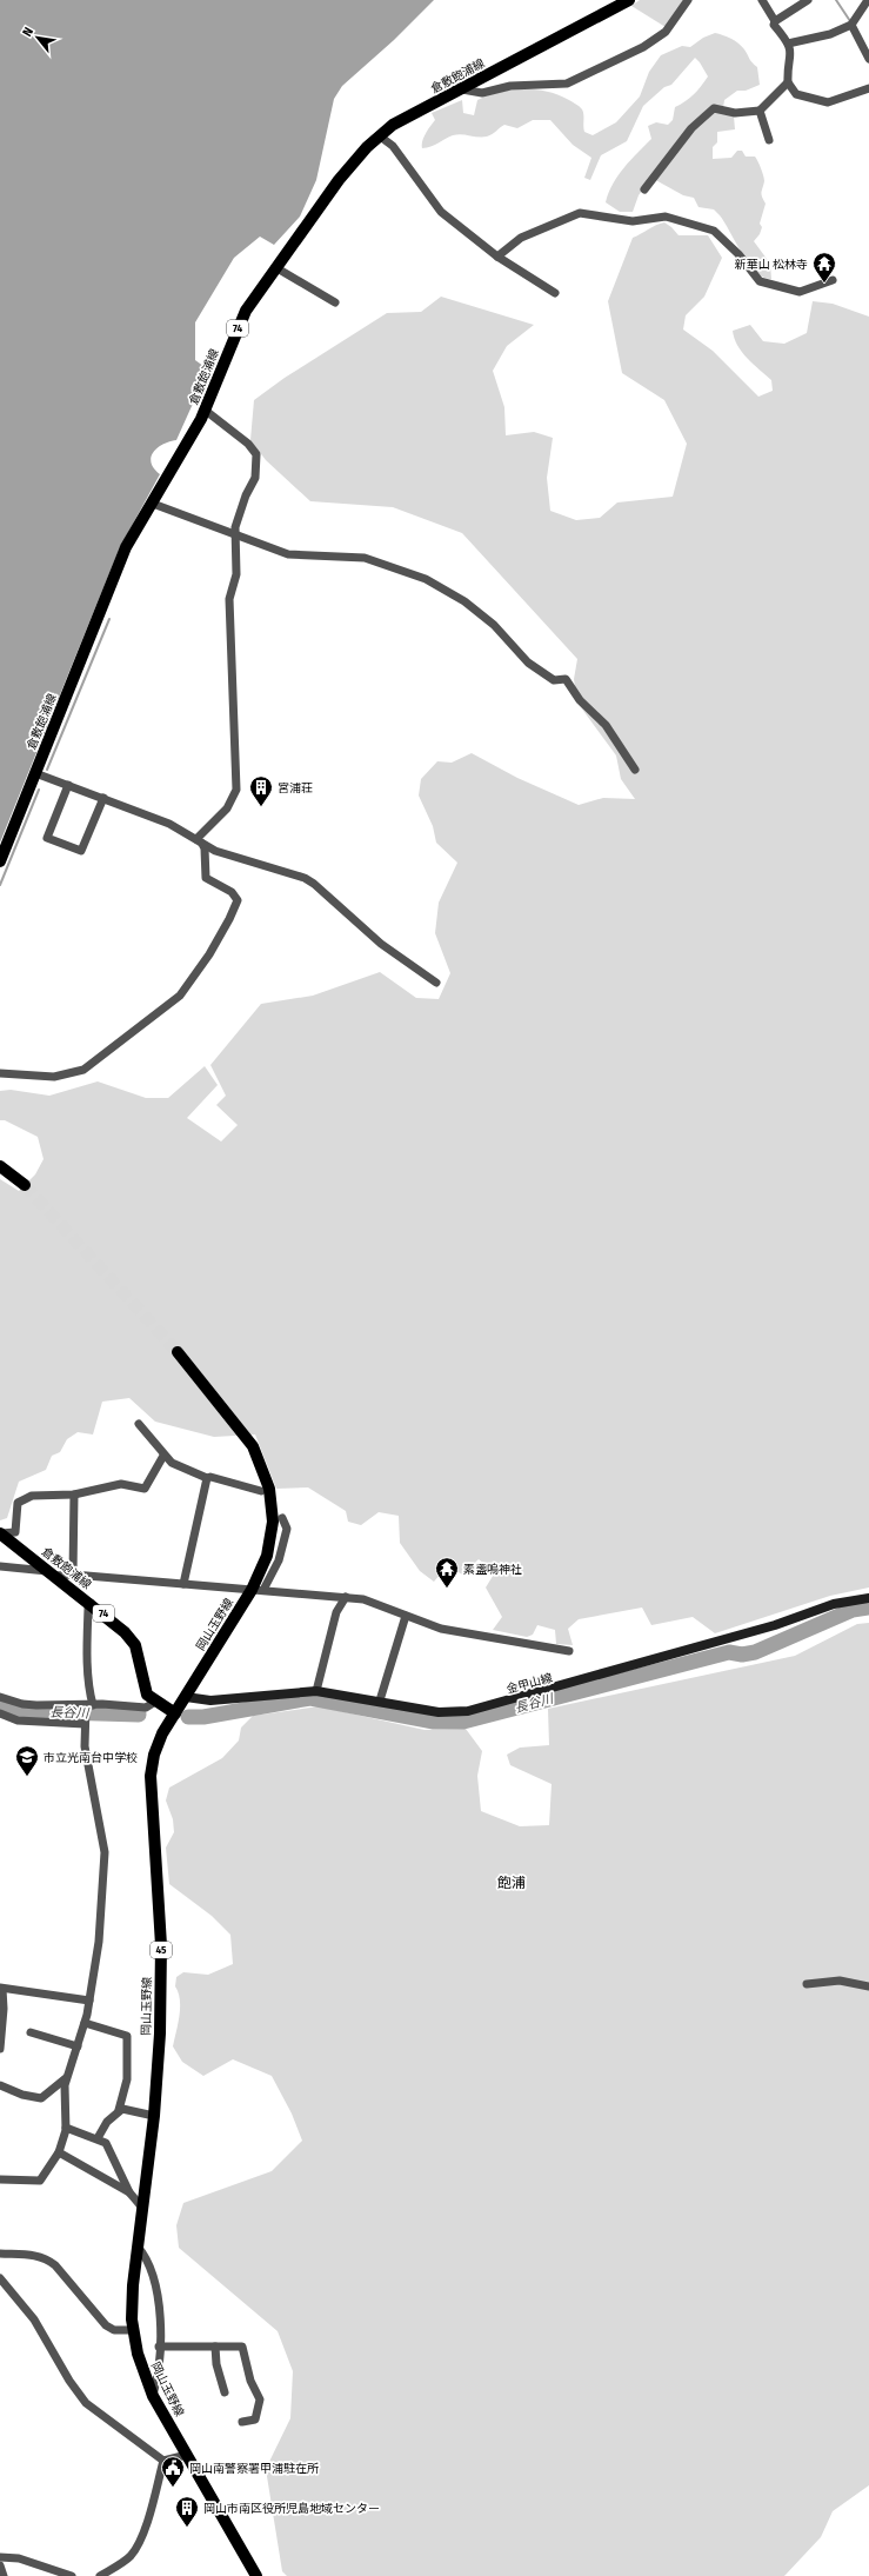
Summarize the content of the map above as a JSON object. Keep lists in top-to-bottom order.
{
  "streets": {
    "main road": [
      "倉敷飽浦線",
      "74",
      "岡山玉野線",
      "金甲山線",
      "45"
    ]
  },
  "crossings": [
    ["倉敷飽浦線", "岡山玉野線"],
    ["岡山玉野線", "金甲山線"]
  ],
  "districts": ["飽浦"],
  "water": ["長谷川"],
  "places": {
    "temple": ["新華山 松林寺", "素盞嗚神社"],
    "building": ["宮浦荘", "岡山市南区役所児島地域センター"],
    "school or university": ["市立光南台中学校"],
    "public building": ["岡山南警察署甲浦駐在所"]
  },
  "north": "top left"
}
